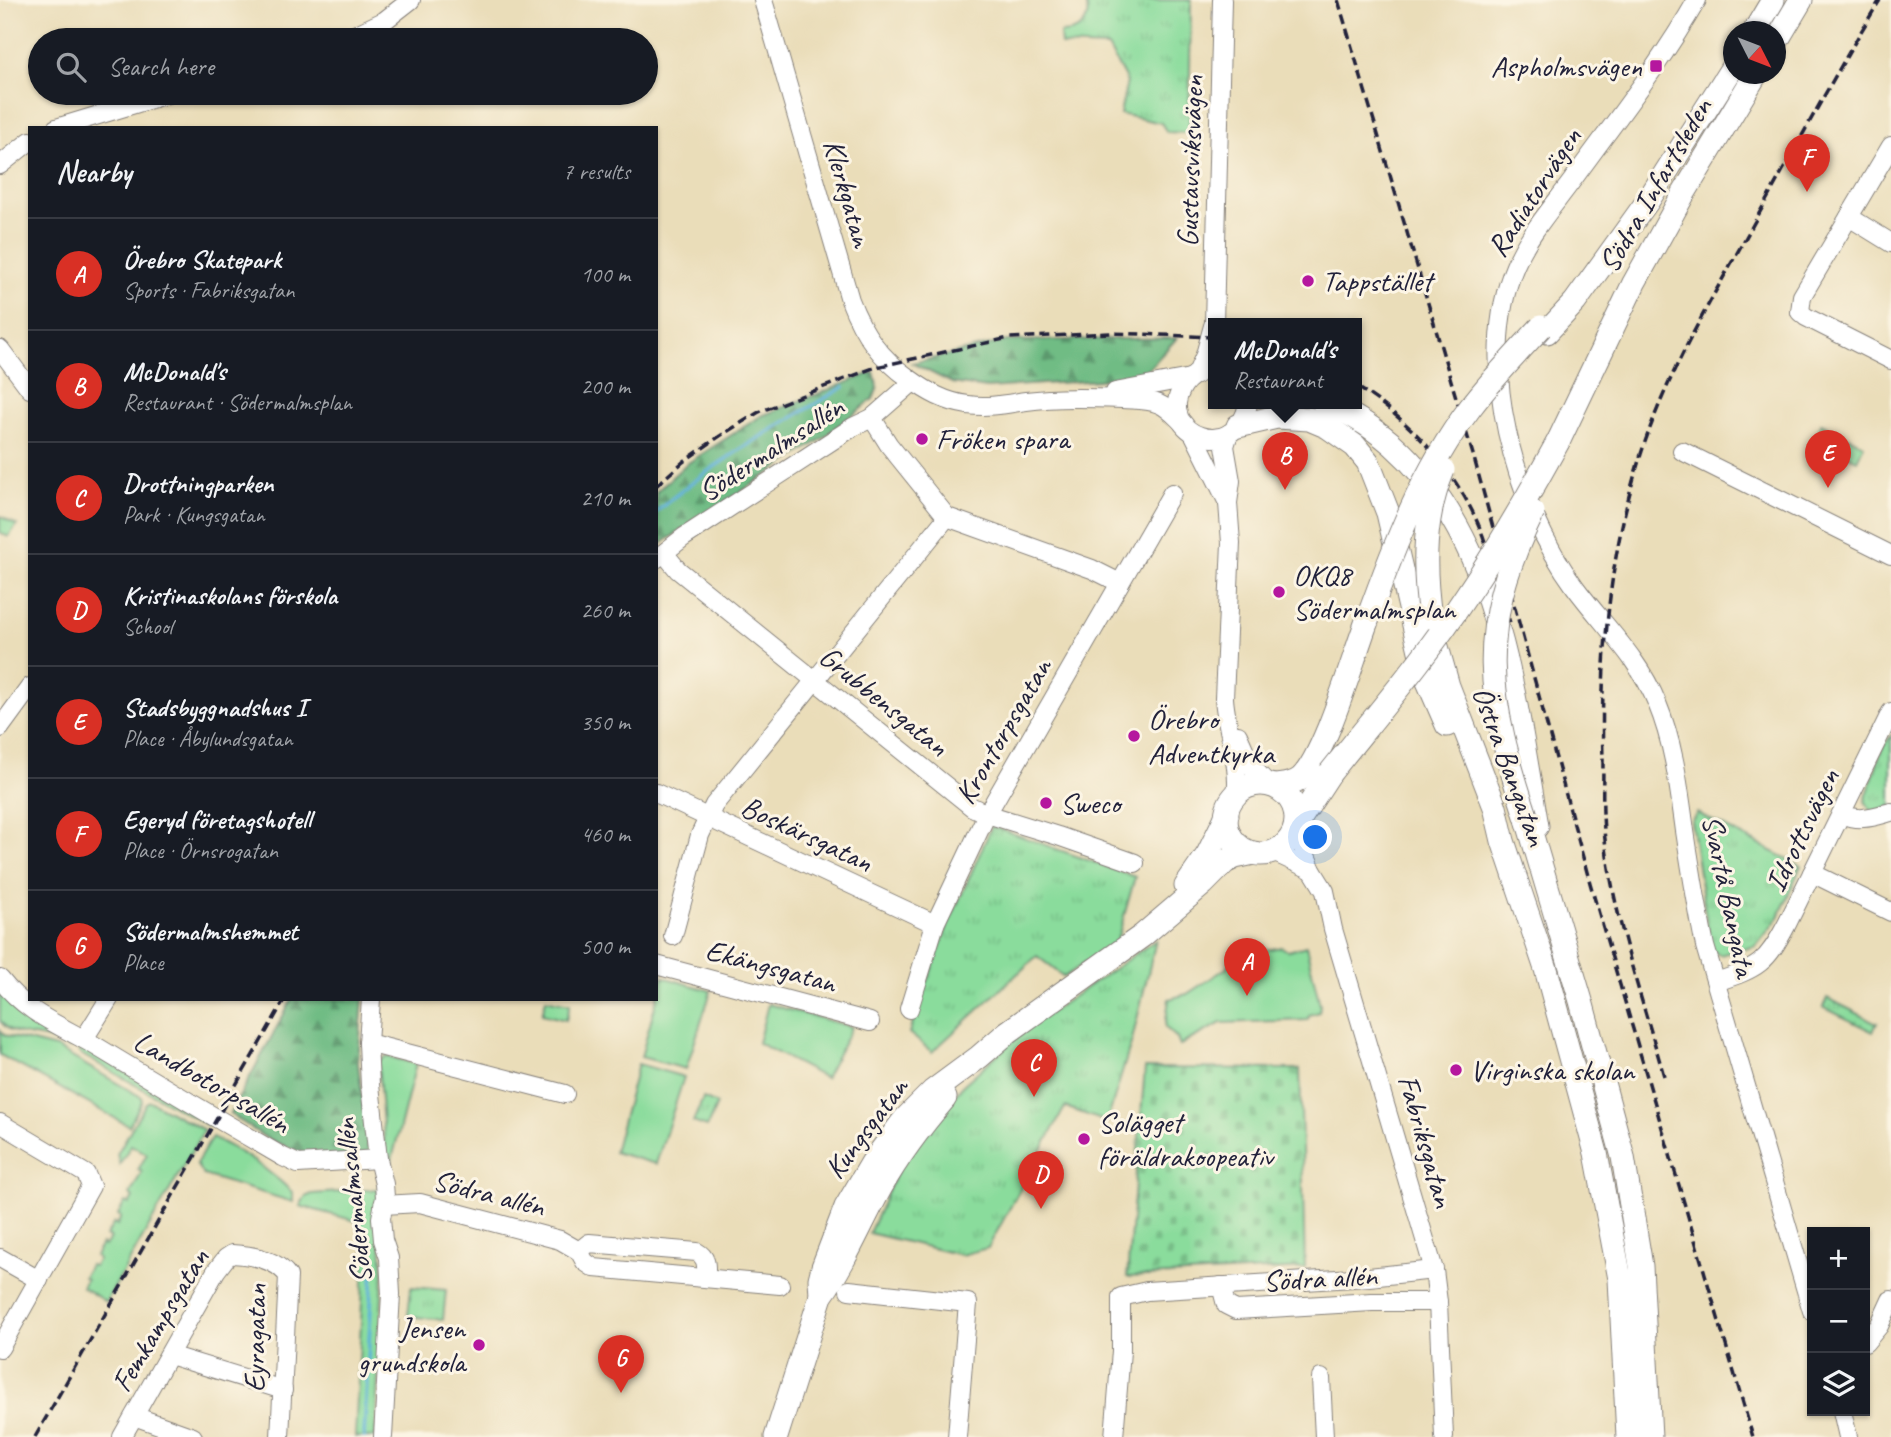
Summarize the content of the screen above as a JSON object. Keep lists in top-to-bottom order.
{
  "streets": {
    "main road": ["Södra Infartsleden", "Östra Bangatan", "Kungsgatan"],
    "street": [
      "Gustavsviksvägen",
      "Radiatorvägen",
      "Klerkgatan",
      "Södermalmsallén",
      "Grubbensgatan",
      "Krontorpsgatan",
      "Idrottsvägen",
      "Boskärsgatan",
      "Svartå Bangata",
      "Ekängsgatan",
      "Landbotorpsallén",
      "Fabriksgatan",
      "Södra allén",
      "Femkampsgatan",
      "Eyragatan"
    ]
  },
  "crossings": [
    ["Södra Infartsleden", "Östra Bangatan"],
    ["Radiatorvägen", "Svartå Bangata"],
    ["Klerkgatan", "Södermalmsallén"],
    ["Södermalmsallén", "Grubbensgatan"],
    ["Södermalmsallén", "Landbotorpsallén"],
    ["Södermalmsallén", "Södra allén"],
    ["Grubbensgatan", "Krontorpsgatan"],
    ["Krontorpsgatan", "Boskärsgatan"],
    ["Idrottsvägen", "Svartå Bangata"],
    ["Kungsgatan", "Fabriksgatan"],
    ["Fabriksgatan", "Södra allén"],
    ["Femkampsgatan", "Eyragatan"]
  ],
  "places": {
    "transit": ["Aspholmsvägen"],
    "other": [
      "Tappstället",
      "Fröken spara",
      "OKQ8 Södermalmsplan",
      "Örebro Adventkyrka",
      "Sweco",
      "Virginska skolan",
      "Solägget föräldrakoopeativ",
      "Jensen grundskola"
    ]
  },
  "north": "bottom right",
  "page": {
    "search": "Search here",
    "heading": ["Nearby", "7 results"],
    "pins": [
      "F",
      "E",
      "B",
      "A",
      "C",
      "D",
      "G"
    ],
    "list": [
      {
        "mark": "A",
        "name": "Örebro Skatepark",
        "note": "Sports · Fabriksgatan",
        "value": "100 m"
      },
      {
        "mark": "B",
        "name": "McDonald's",
        "note": "Restaurant · Södermalmsplan",
        "value": "200 m"
      },
      {
        "mark": "C",
        "name": "Drottningparken",
        "note": "Park · Kungsgatan",
        "value": "210 m"
      },
      {
        "mark": "D",
        "name": "Kristinaskolans förskola",
        "note": "School",
        "value": "260 m"
      },
      {
        "mark": "E",
        "name": "Stadsbyggnadshus I",
        "note": "Place · Åbylundsgatan",
        "value": "350 m"
      },
      {
        "mark": "F",
        "name": "Egeryd företagshotell",
        "note": "Place · Örnsrogatan",
        "value": "460 m"
      },
      {
        "mark": "G",
        "name": "Södermalmshemmet",
        "note": "Place",
        "value": "500 m"
      }
    ],
    "popup": ["McDonald's", "Restaurant"],
    "map_buttons": ["+", "−"]
  }
}
